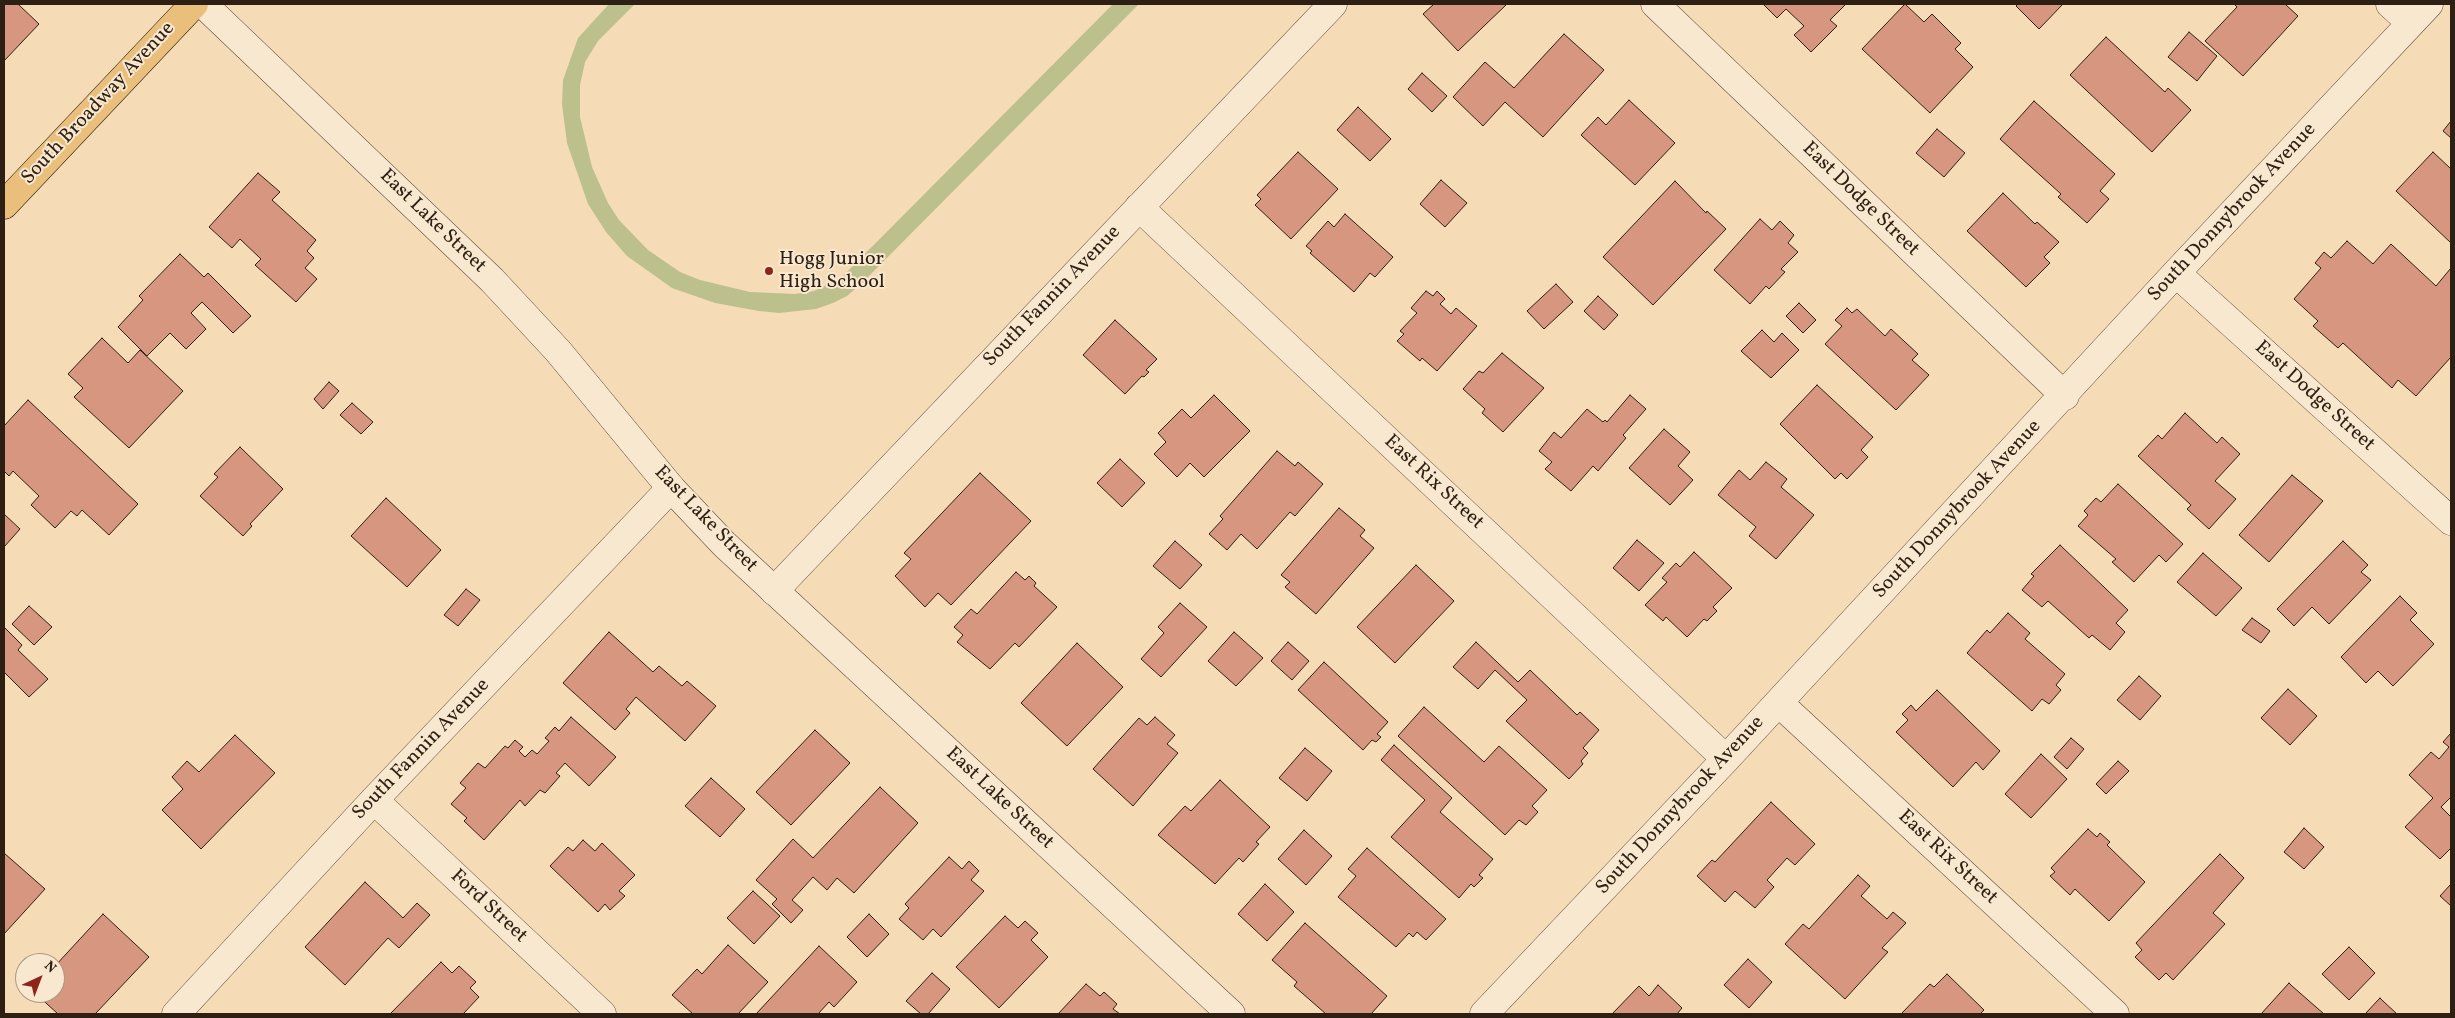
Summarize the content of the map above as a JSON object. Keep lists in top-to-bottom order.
{
  "streets": {
    "main road": ["South Broadway Avenue"],
    "street": [
      "East Dodge Street",
      "South Donnybrook Avenue",
      "East Lake Street",
      "South Fannin Avenue",
      "East Rix Street",
      "Ford Street"
    ]
  },
  "crossings": [
    ["East Dodge Street", "South Donnybrook Avenue"],
    ["South Donnybrook Avenue", "East Rix Street"],
    ["East Lake Street", "South Fannin Avenue"],
    ["South Fannin Avenue", "East Rix Street"],
    ["South Fannin Avenue", "Ford Street"]
  ],
  "places": ["Hogg Junior High School"],
  "north": "top right"
}
